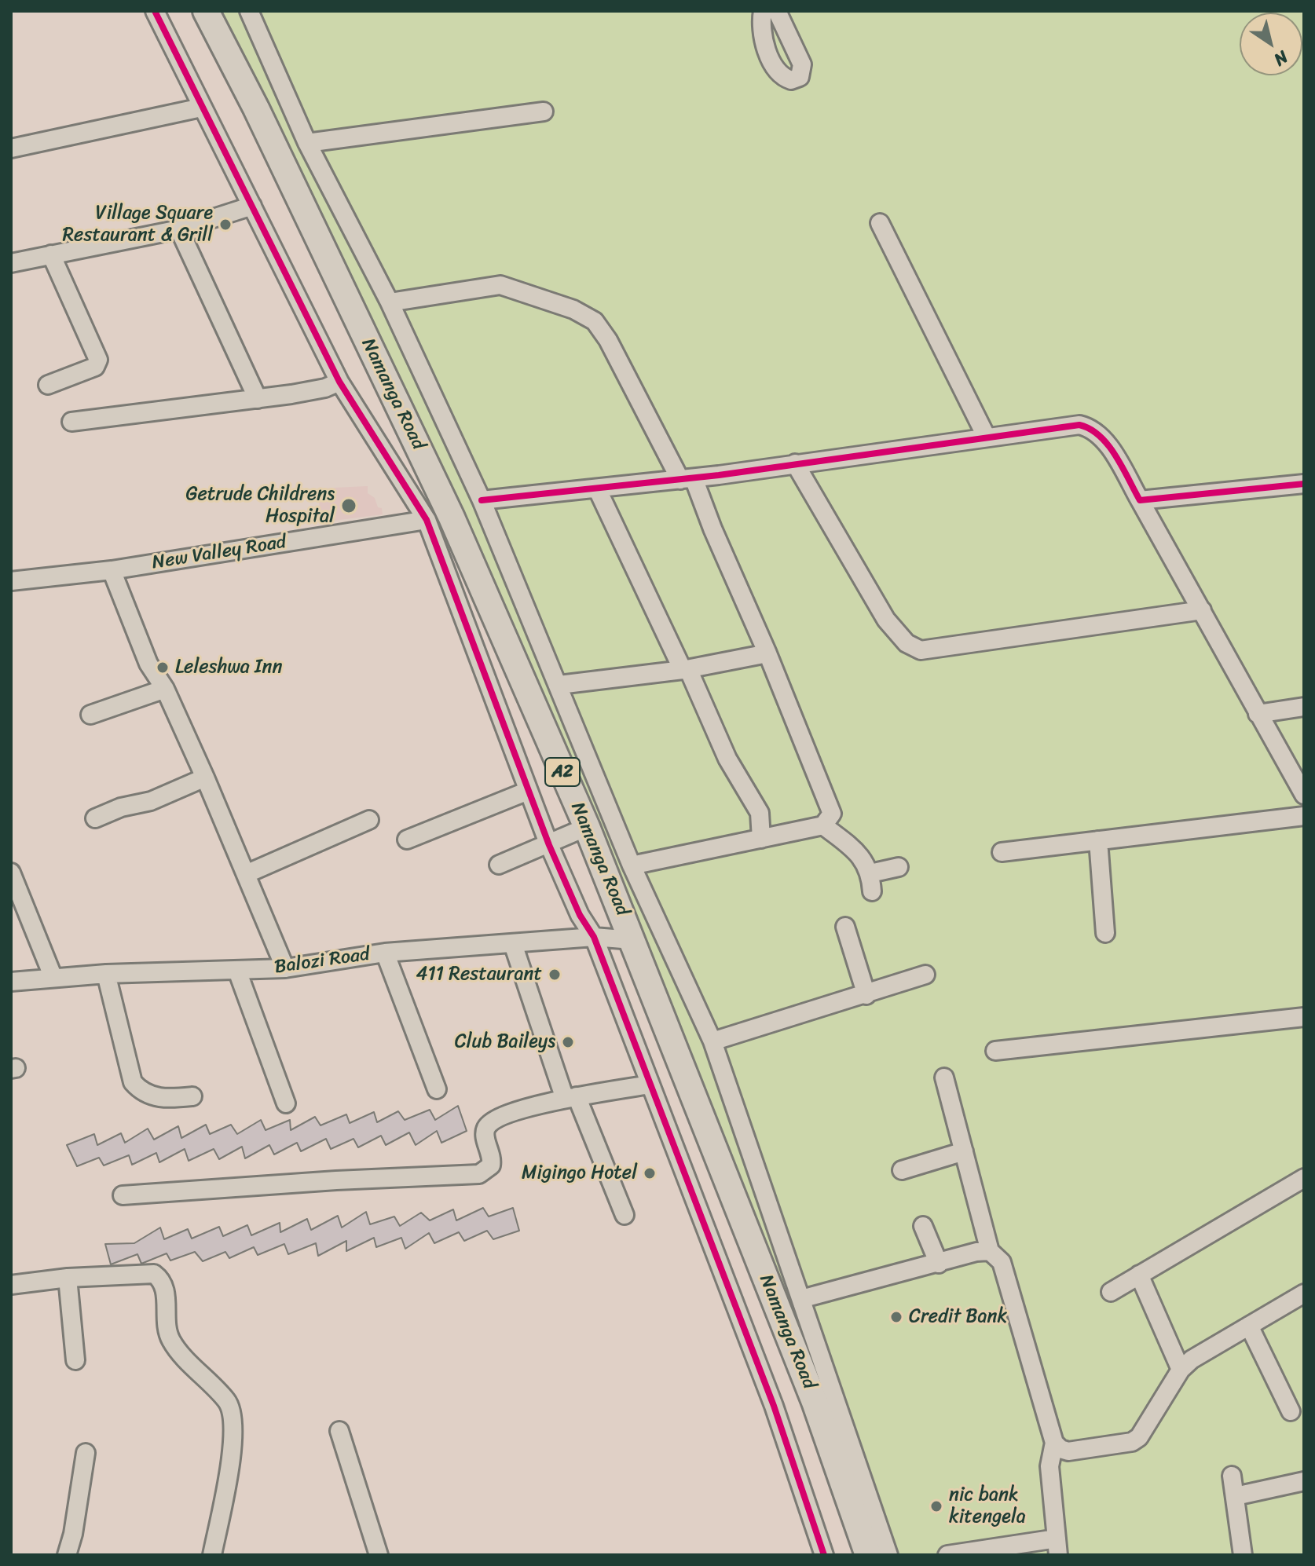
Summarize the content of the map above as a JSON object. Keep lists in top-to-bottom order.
{
  "streets": {
    "highway": ["Namanga Road", "A2"],
    "street": ["New Valley Road", "Balozi Road"]
  },
  "crossings": [
    ["Namanga Road", "Balozi Road"]
  ],
  "places": [
    "Village Square Restaurant & Grill",
    "Getrude Childrens Hospital",
    "Leleshwa Inn",
    "411 Restaurant",
    "Club Baileys",
    "Migingo Hotel",
    "Credit Bank",
    "nic bank kitengela"
  ],
  "north": "bottom right"
}
